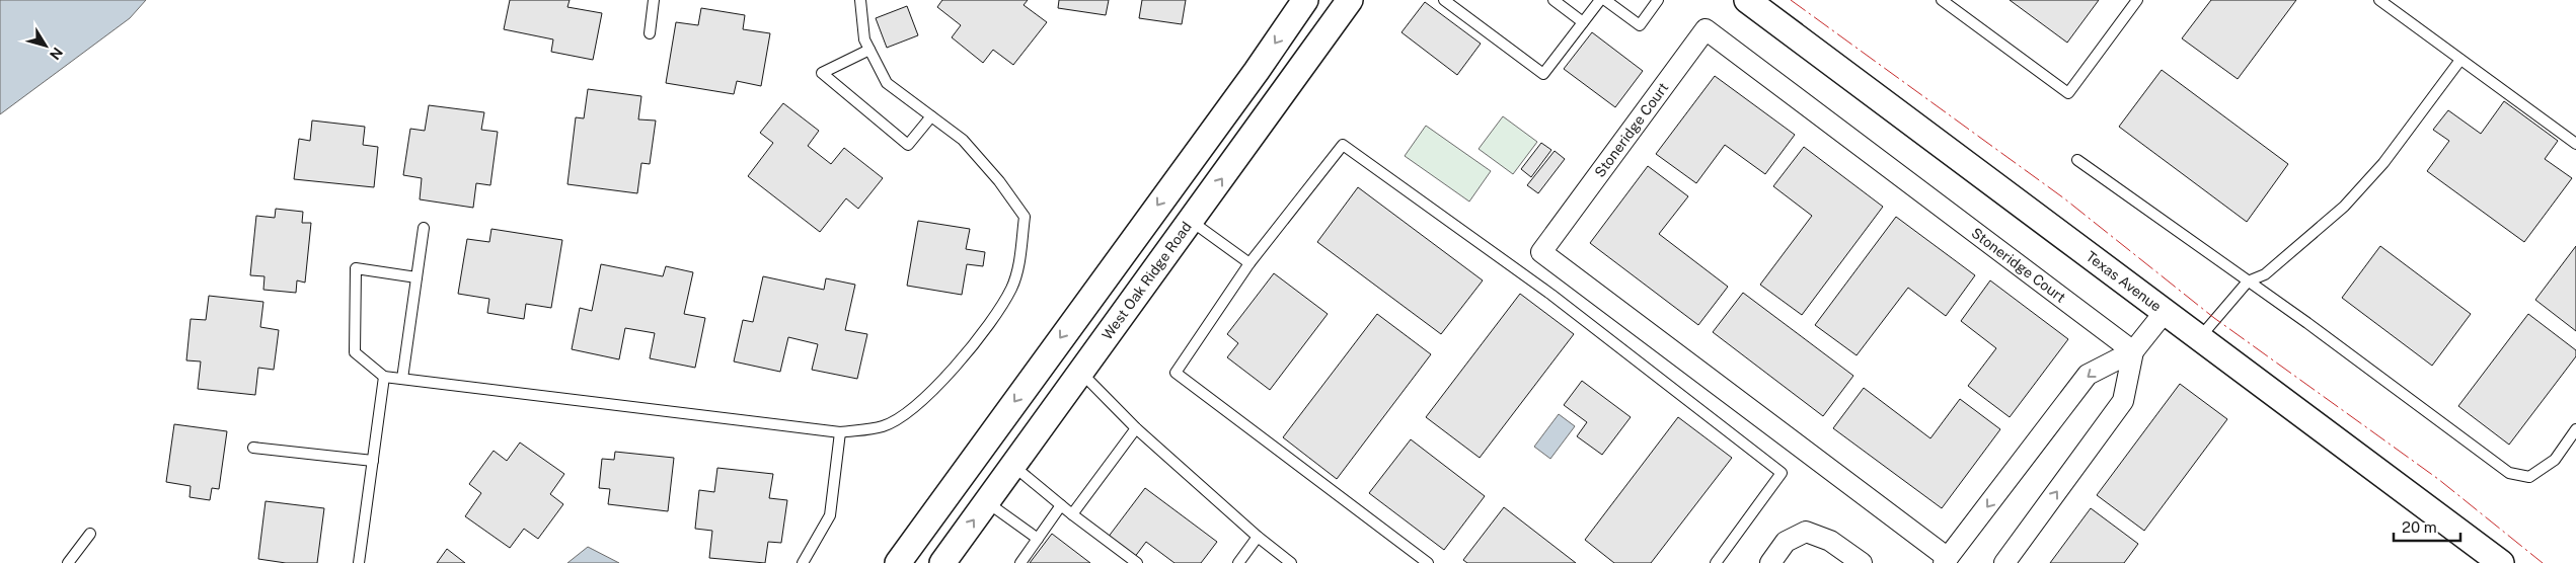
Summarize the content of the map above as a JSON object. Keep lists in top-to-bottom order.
{
  "streets": {
    "street": ["Stoneridge Court", "West Oak Ridge Road", "Texas Avenue"]
  },
  "crossings": [
    ["Stoneridge Court", "Texas Avenue"]
  ],
  "scale_bar": "20 m",
  "north": "bottom right"
}
